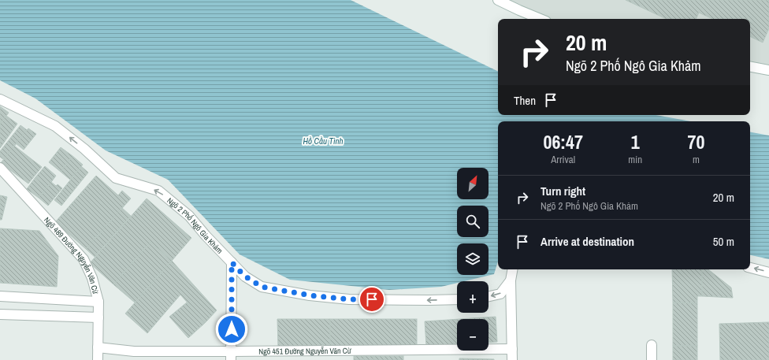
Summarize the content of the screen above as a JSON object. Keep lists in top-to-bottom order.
{
  "streets": {
    "street": ["Ngõ 2 Phố Ngô Gia Khảm", "Ngõ 489 Đường Nguyễn Văn Cừ", "Ngõ 451 Đường Nguyễn Văn Cừ"]
  },
  "crossings": [
    ["Ngõ 489 Đường Nguyễn Văn Cừ", "Ngõ 451 Đường Nguyễn Văn Cừ"]
  ],
  "one_way": ["Ngõ 2 Phố Ngô Gia Khảm"],
  "water": ["Hồ Cầu Tình"],
  "north": "top right",
  "page": {
    "turn": ["20 m", "Ngõ 2 Phố Ngô Gia Khảm"],
    "then": "Then",
    "eta": [
      "06:47",
      "Arrival",
      "1",
      "min",
      "70",
      "m"
    ],
    "map_buttons": ["+", "−"],
    "list": [
      {
        "name": "Turn right",
        "note": "Ngõ 2 Phố Ngô Gia Khảm",
        "value": "20 m"
      },
      {
        "name": "Arrive at destination",
        "value": "50 m"
      }
    ]
  }
}
